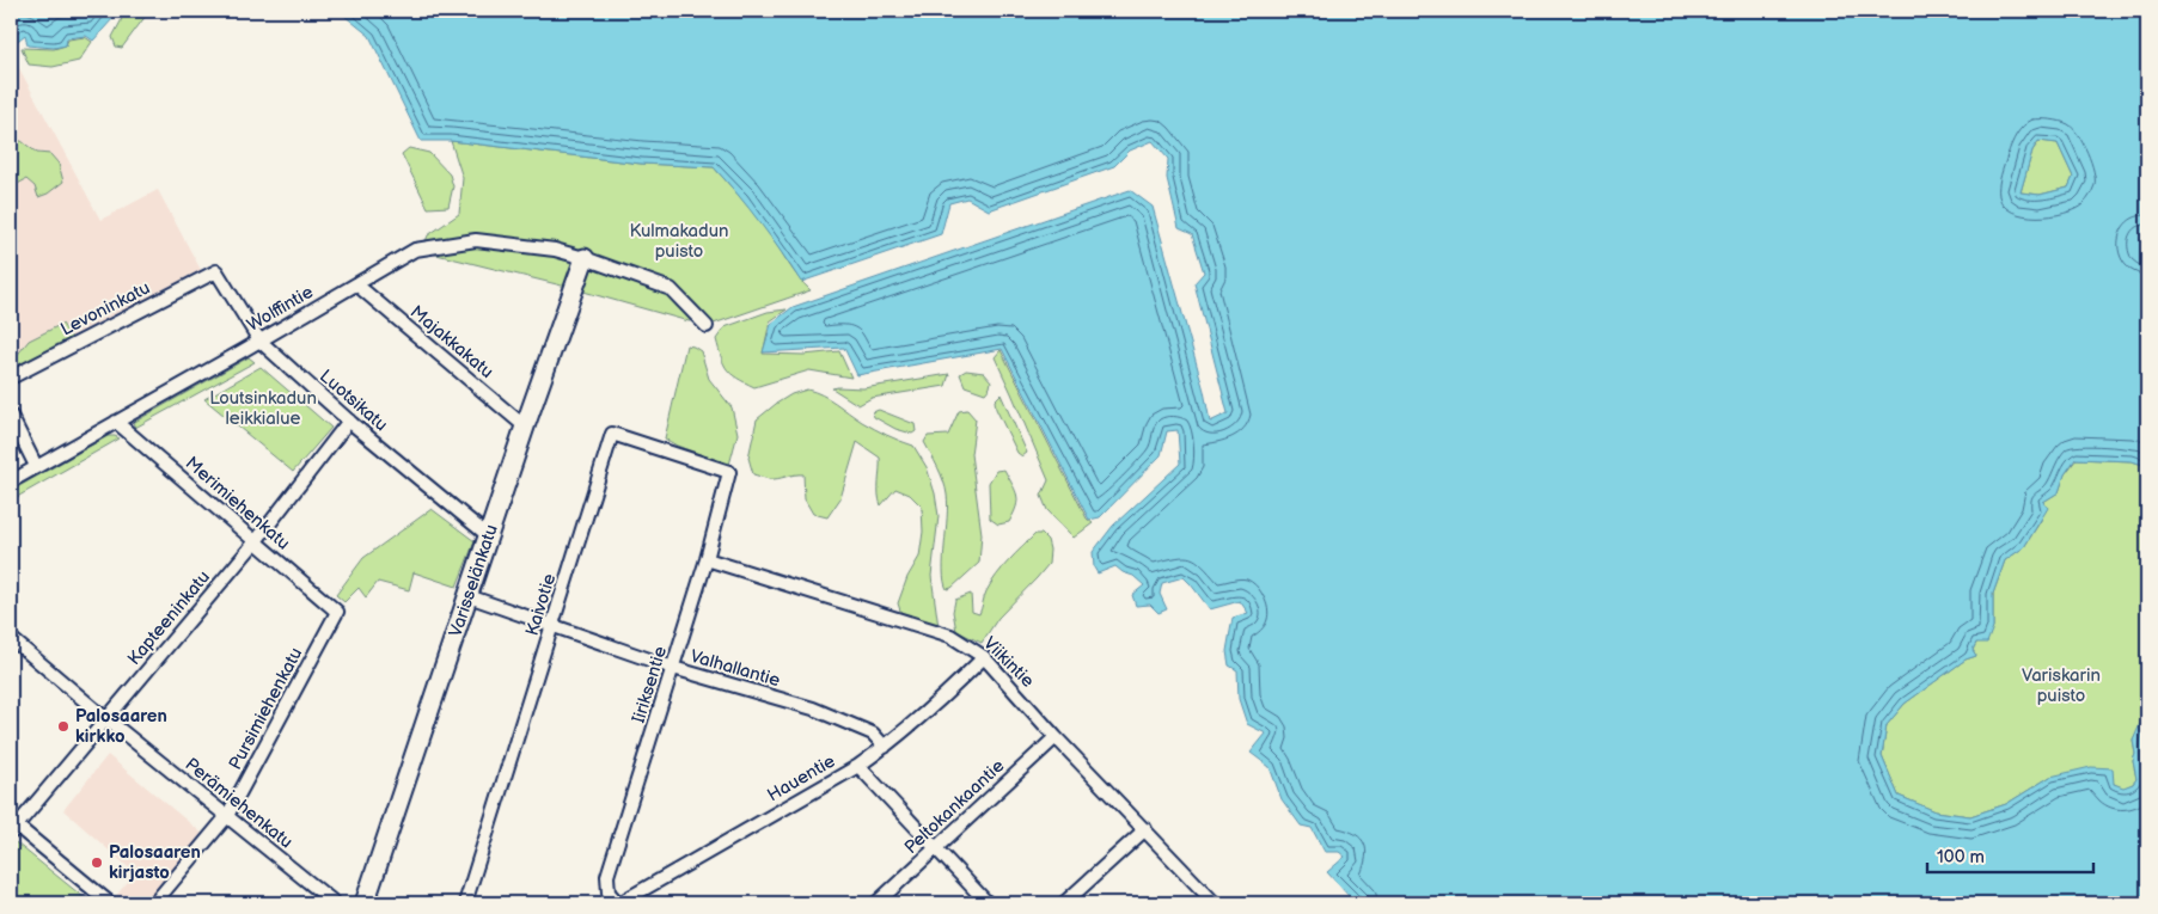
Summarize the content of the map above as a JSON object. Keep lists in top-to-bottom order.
{
  "streets": {
    "street": [
      "Levoninkatu",
      "Wolffintie",
      "Majakkakatu",
      "Luotsikatu",
      "Merimiehenkatu",
      "Varisselänkatu",
      "Kaivotie",
      "Kapteeninkatu",
      "Viikintie",
      "Valhallantie",
      "Iiriksentie",
      "Pursimiehenkatu",
      "Hauentie",
      "Perämiehenkatu",
      "Peltokankaantie"
    ]
  },
  "crossings": [
    ["Levoninkatu", "Luotsikatu"],
    ["Wolffintie", "Majakkakatu"],
    ["Wolffintie", "Luotsikatu"],
    ["Wolffintie", "Merimiehenkatu"],
    ["Wolffintie", "Varisselänkatu"],
    ["Majakkakatu", "Varisselänkatu"],
    ["Luotsikatu", "Varisselänkatu"],
    ["Luotsikatu", "Kapteeninkatu"],
    ["Merimiehenkatu", "Kapteeninkatu"],
    ["Merimiehenkatu", "Pursimiehenkatu"],
    ["Varisselänkatu", "Valhallantie"],
    ["Kaivotie", "Valhallantie"],
    ["Kaivotie", "Iiriksentie"],
    ["Kapteeninkatu", "Perämiehenkatu"],
    ["Viikintie", "Iiriksentie"],
    ["Viikintie", "Hauentie"],
    ["Viikintie", "Peltokankaantie"],
    ["Valhallantie", "Iiriksentie"],
    ["Valhallantie", "Hauentie"],
    ["Iiriksentie", "Hauentie"],
    ["Pursimiehenkatu", "Perämiehenkatu"]
  ],
  "parks": ["Kulmakadun puisto", "Loutsinkadun leikkialue", "Variskarin puisto"],
  "places": ["Palosaaren kirkko", "Palosaaren kirjasto"],
  "scale_bar": "100 m"
}
